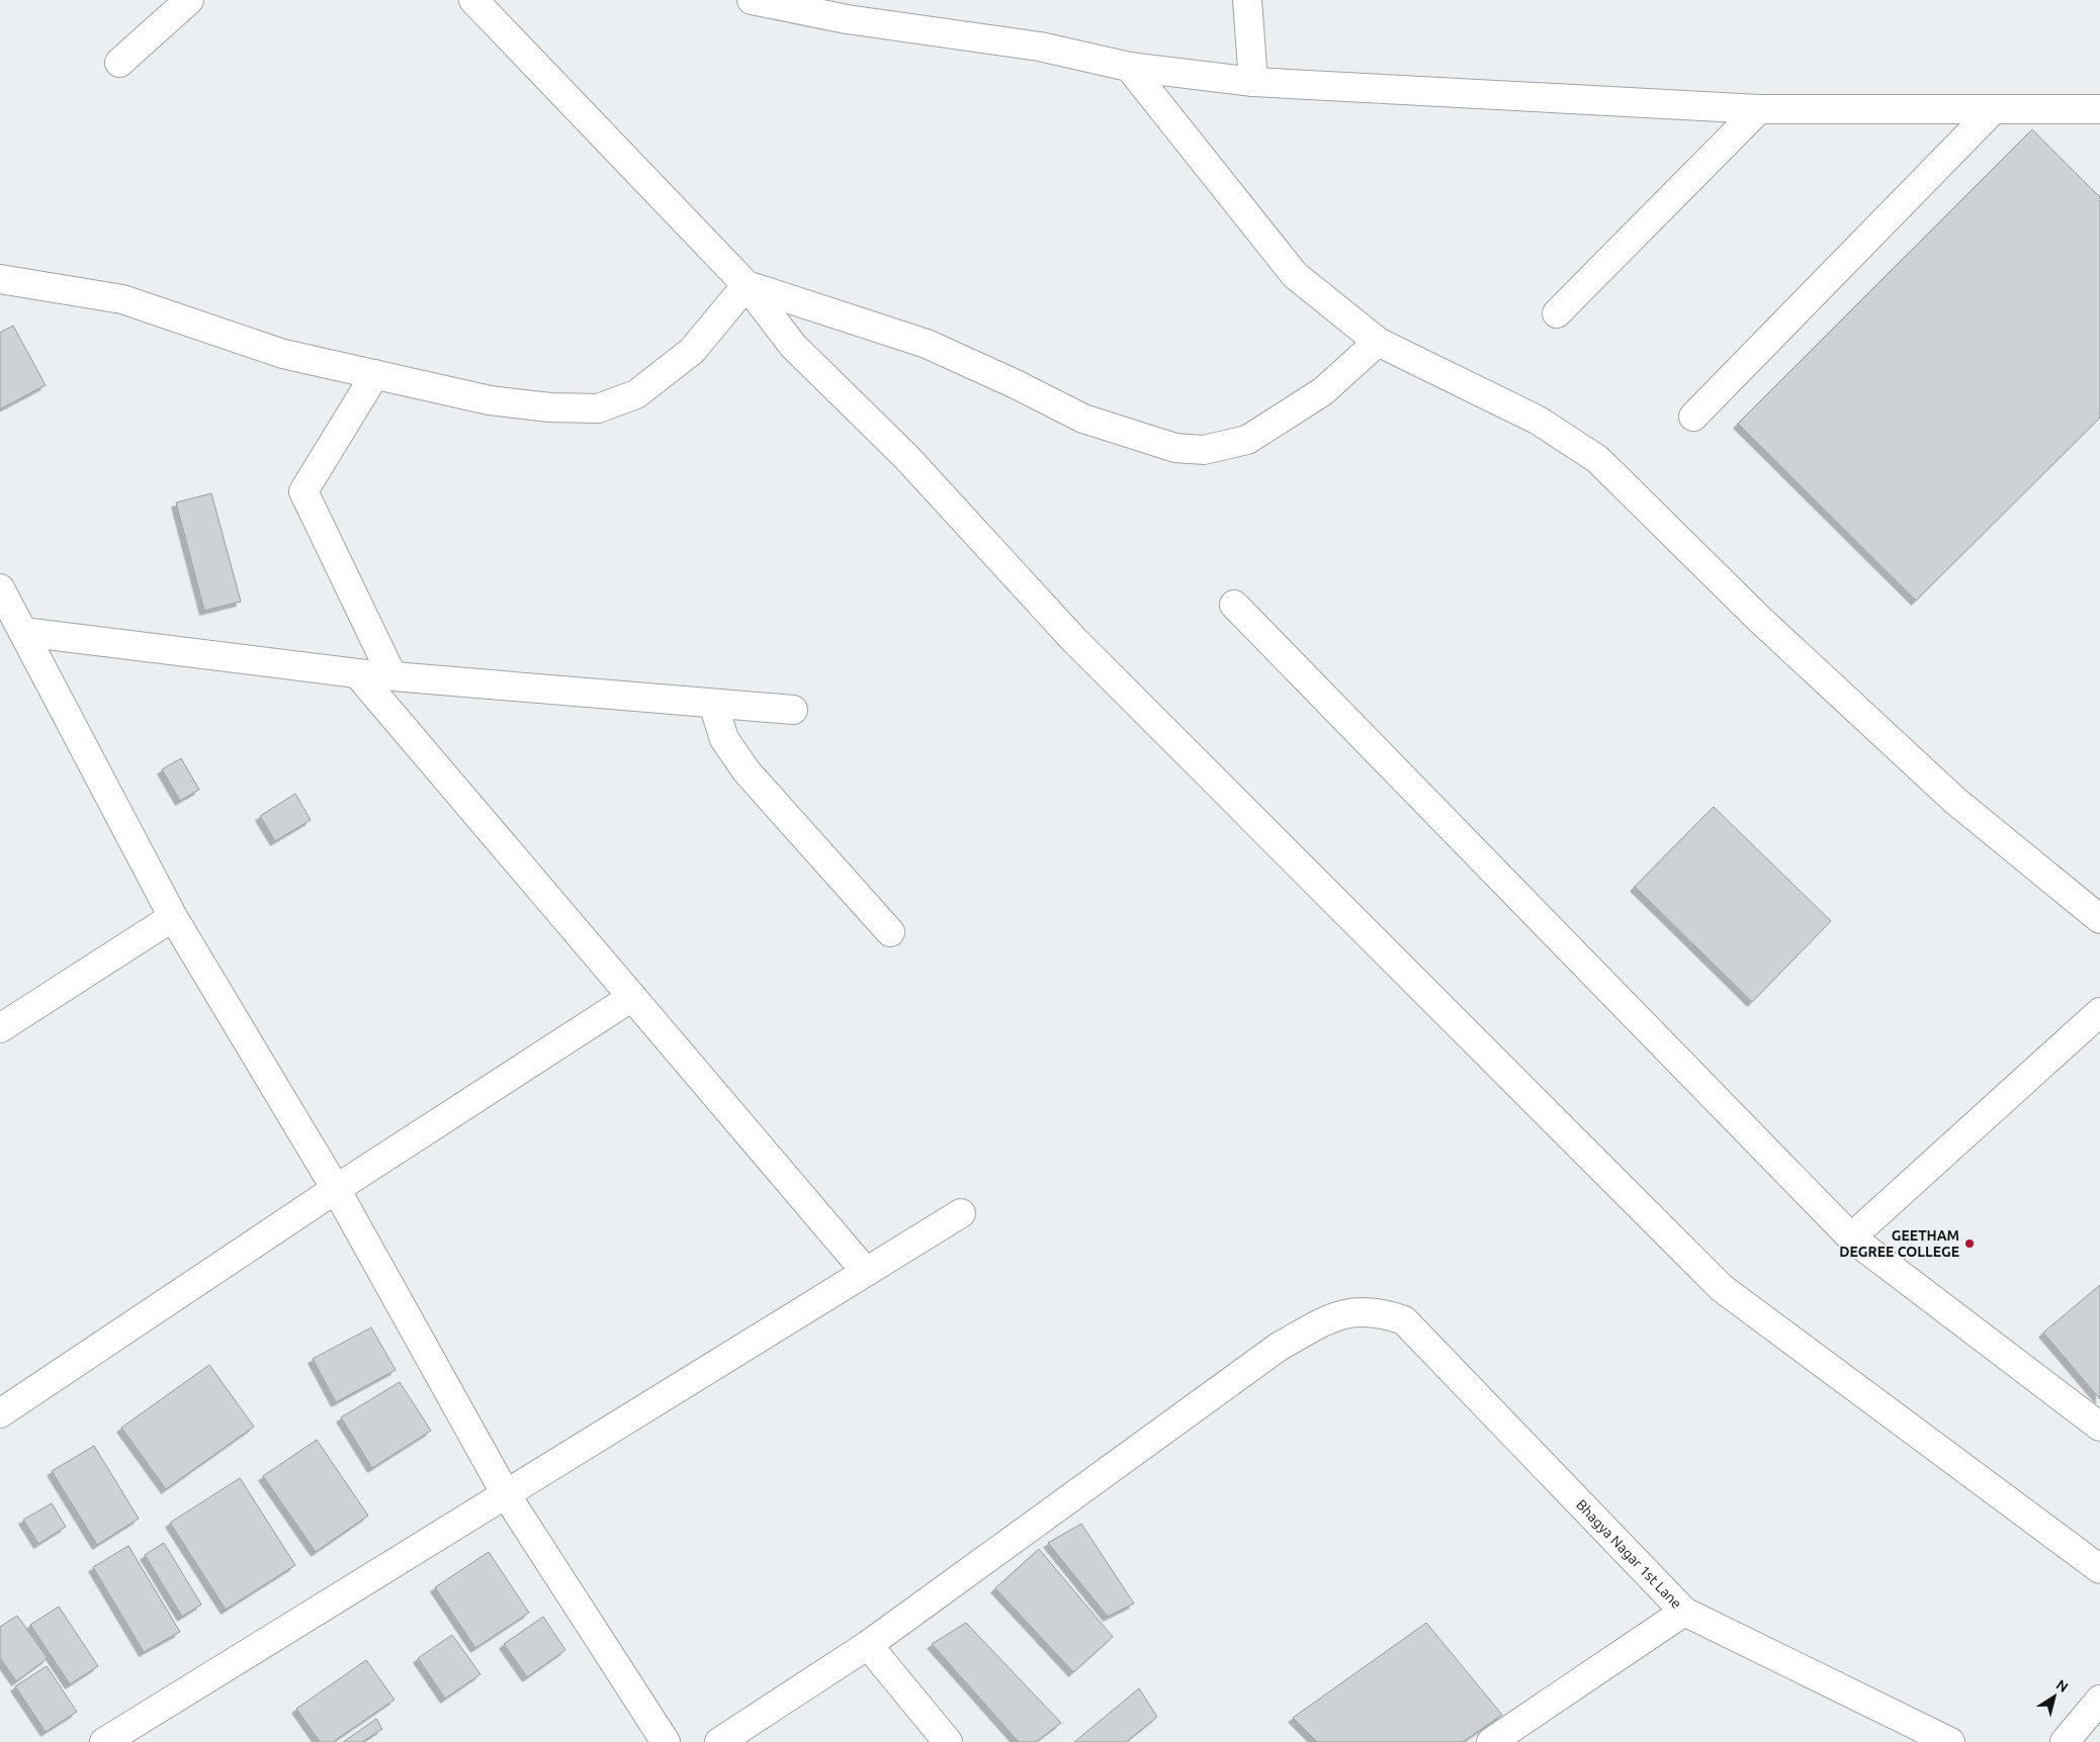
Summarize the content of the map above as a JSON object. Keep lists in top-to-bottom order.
{
  "streets": {
    "street": ["Bhagya Nagar 1st Lane"]
  },
  "places": ["GEETHAM DEGREE COLLEGE"],
  "north": "top right"
}
